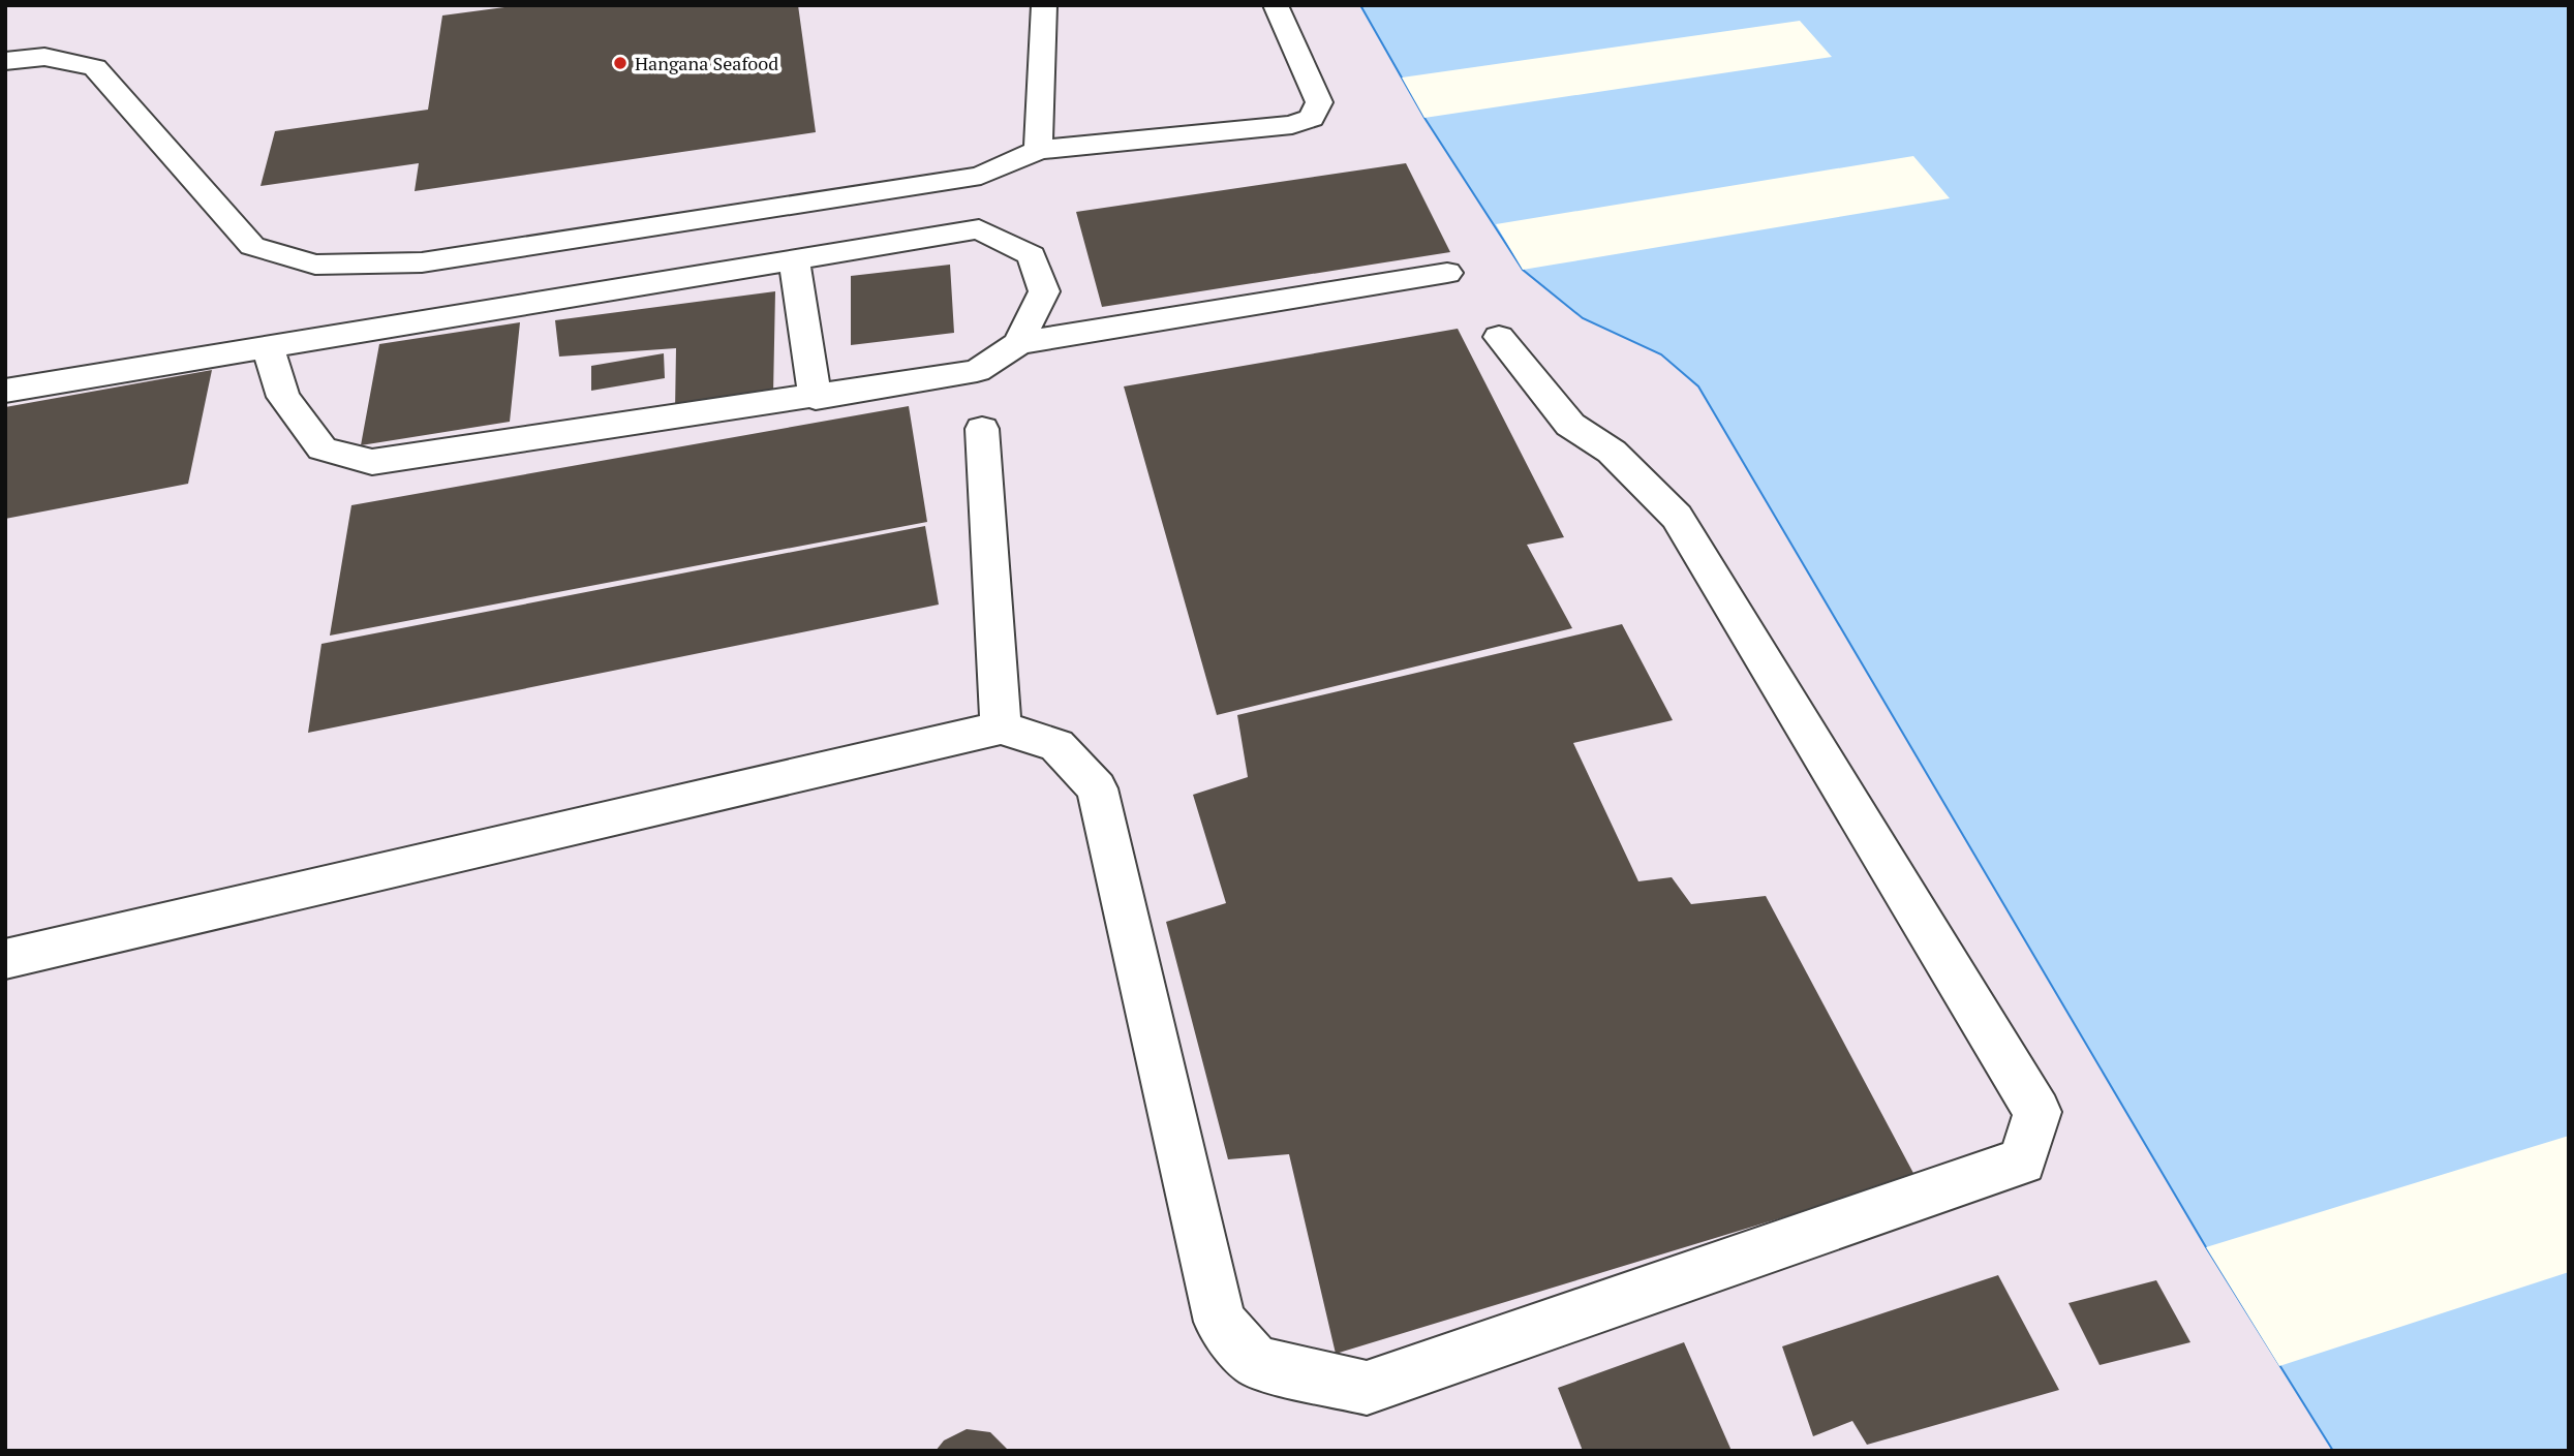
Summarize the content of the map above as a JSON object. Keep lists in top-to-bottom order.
{
  "places": ["Hangana Seafood"]
}
